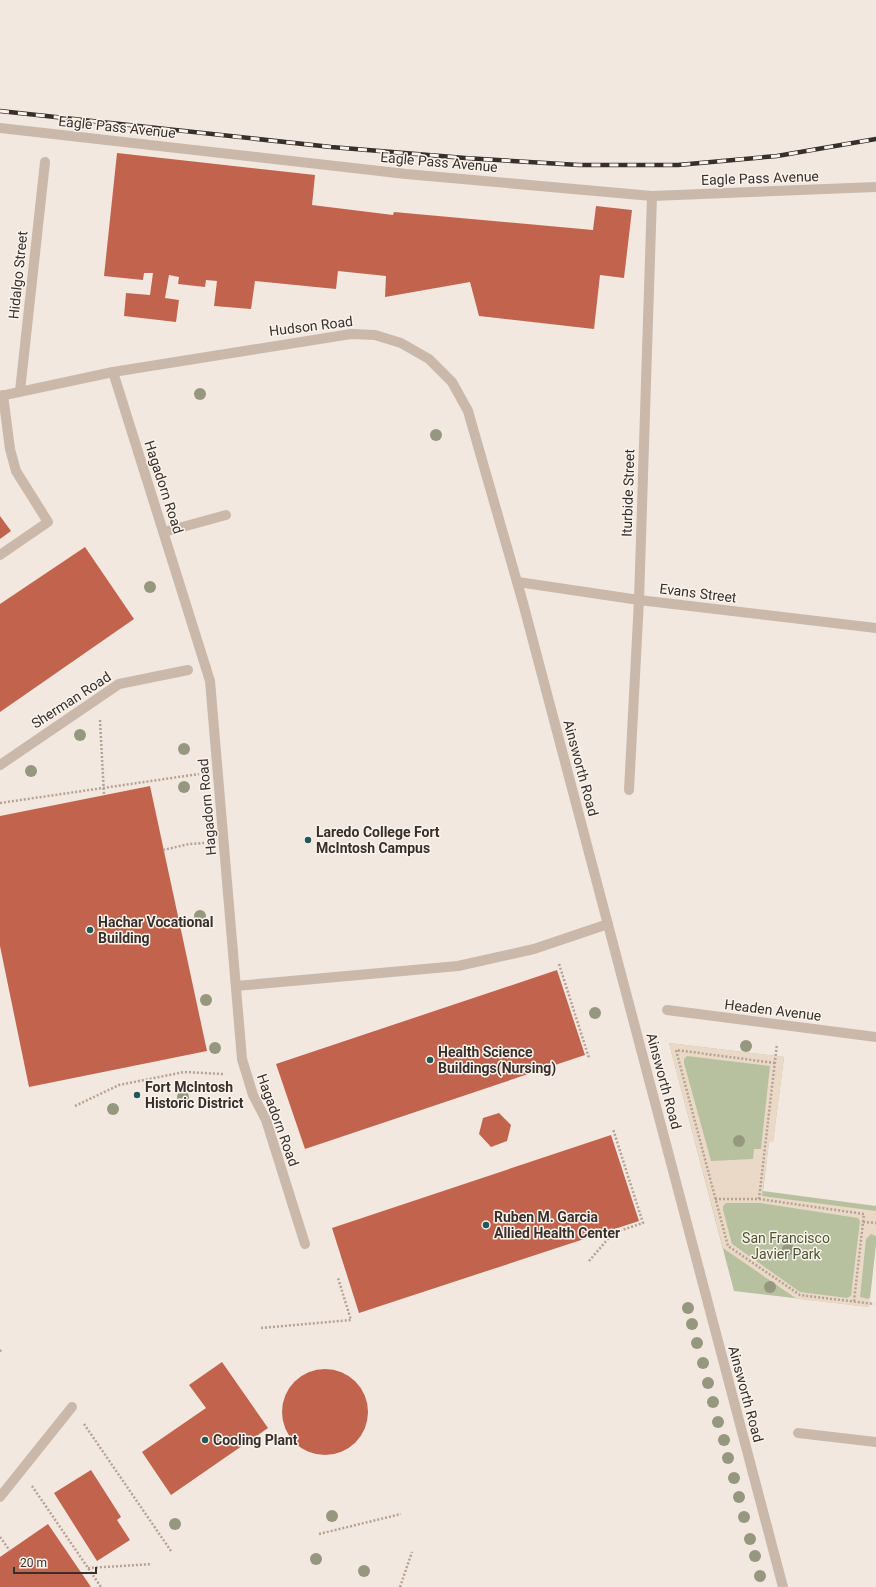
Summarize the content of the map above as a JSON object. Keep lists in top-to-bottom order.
{
  "streets": {
    "street": [
      "Eagle Pass Avenue",
      "Hidalgo Street",
      "Hudson Road",
      "Hagadorn Road",
      "Iturbide Street",
      "Evans Street",
      "Sherman Road",
      "Ainsworth Road",
      "Headen Avenue"
    ]
  },
  "crossings": [
    ["Eagle Pass Avenue", "Iturbide Street"],
    ["Hidalgo Street", "Hudson Road"],
    ["Hudson Road", "Hagadorn Road"],
    ["Hudson Road", "Evans Street"],
    ["Hudson Road", "Ainsworth Road"],
    ["Iturbide Street", "Evans Street"],
    ["Evans Street", "Ainsworth Road"]
  ],
  "parks": ["San Francisco Javier Park"],
  "places": [
    "Laredo College Fort McIntosh Campus",
    "Hachar Vocational Building",
    "Health Science Buildings(Nursing)",
    "Fort McIntosh Historic District",
    "Ruben M. Garcia Allied Health Center",
    "Cooling Plant"
  ],
  "scale_bar": "20 m"
}
